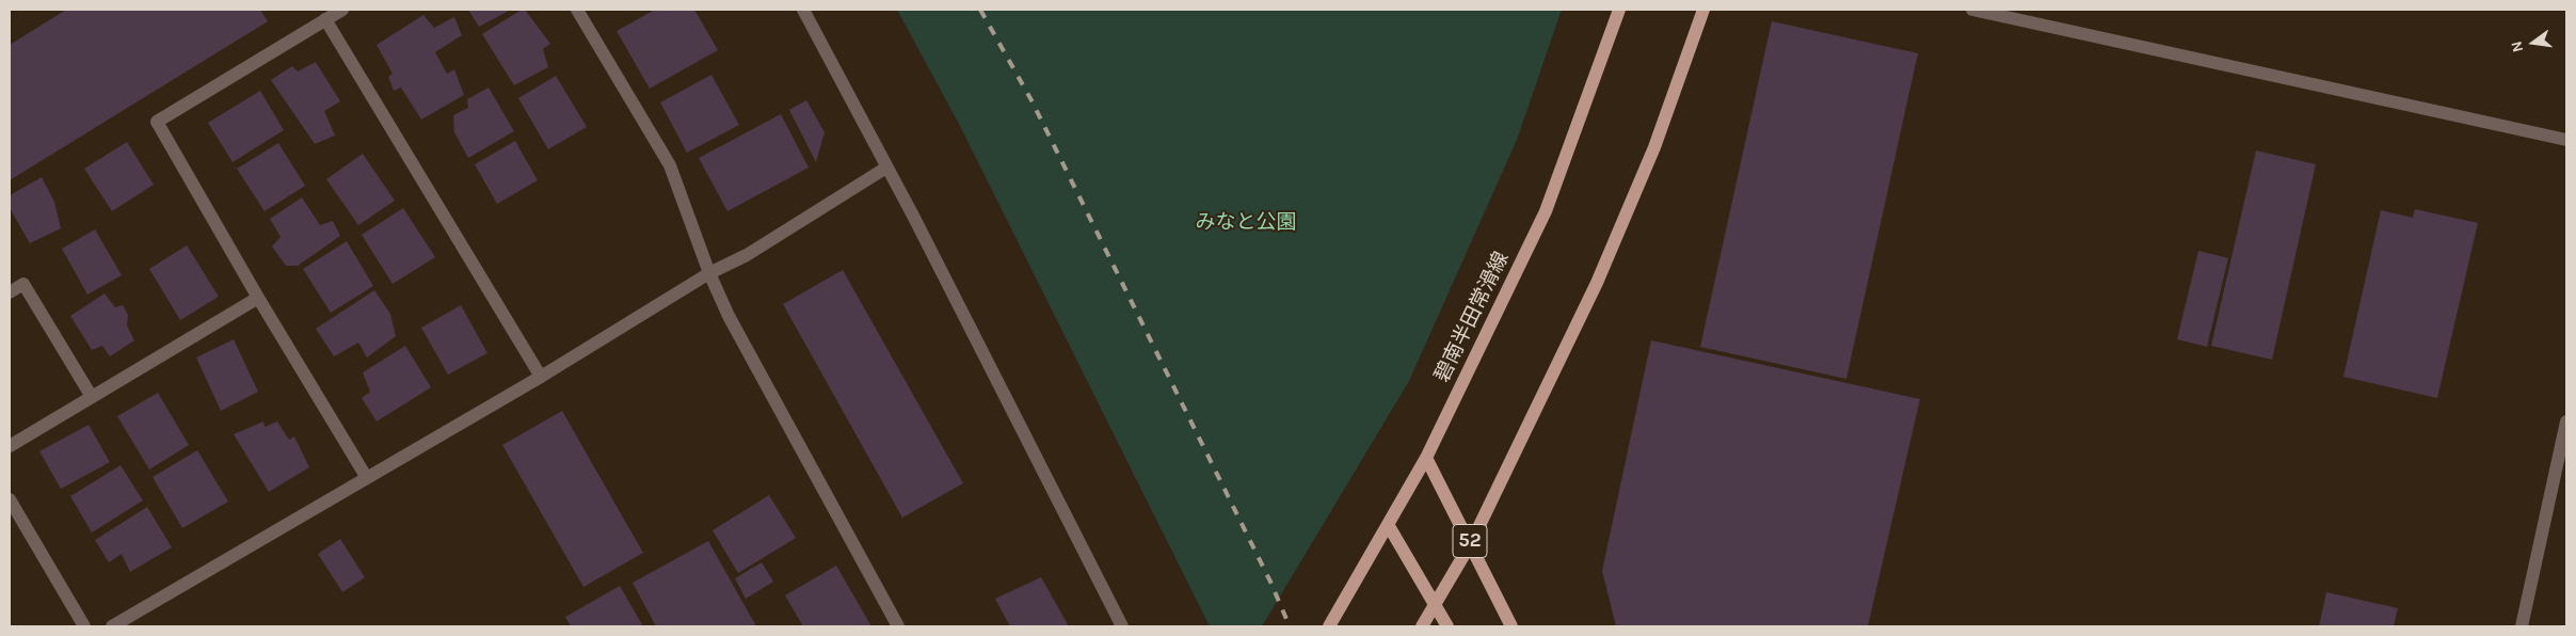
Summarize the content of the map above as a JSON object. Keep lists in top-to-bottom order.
{
  "streets": {
    "main road": ["碧南半田常滑線", "52"]
  },
  "crossings": [
    ["碧南半田常滑線", "52"]
  ],
  "parks": ["みなと公園"],
  "north": "left"
}
